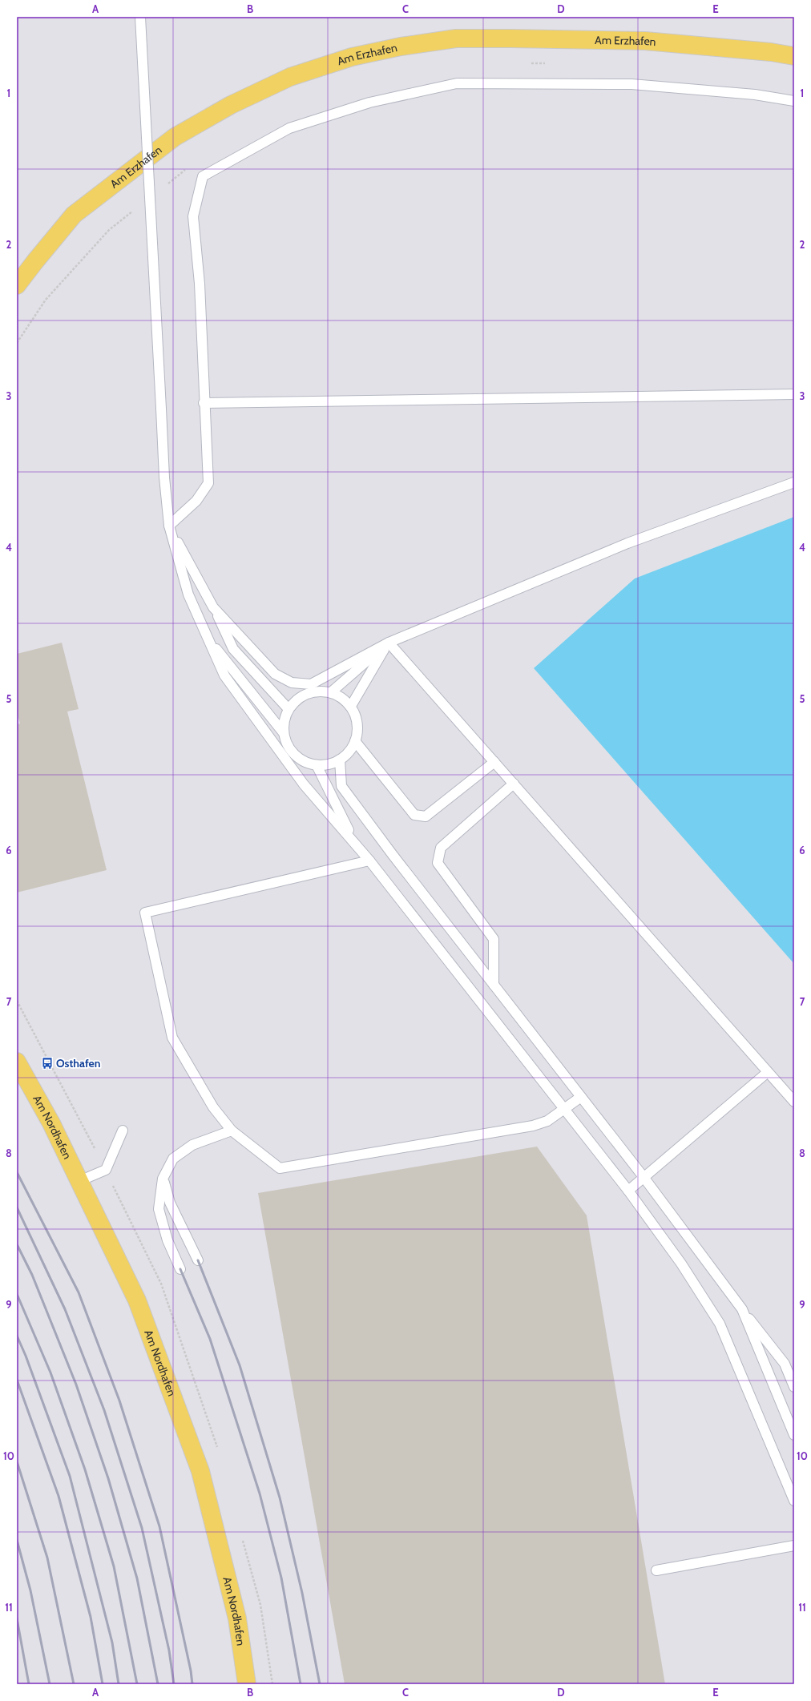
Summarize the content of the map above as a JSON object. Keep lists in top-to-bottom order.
{
  "streets": {
    "main road": ["Am Erzhafen", "Am Nordhafen"]
  },
  "places": {
    "bus stop": ["Osthafen"]
  },
  "grid": {
    "columns": [
      "A",
      "B",
      "C",
      "D",
      "E"
    ],
    "rows": [
      "1",
      "2",
      "3",
      "4",
      "5",
      "6",
      "7",
      "8",
      "9",
      "10",
      "11"
    ]
  }
}
